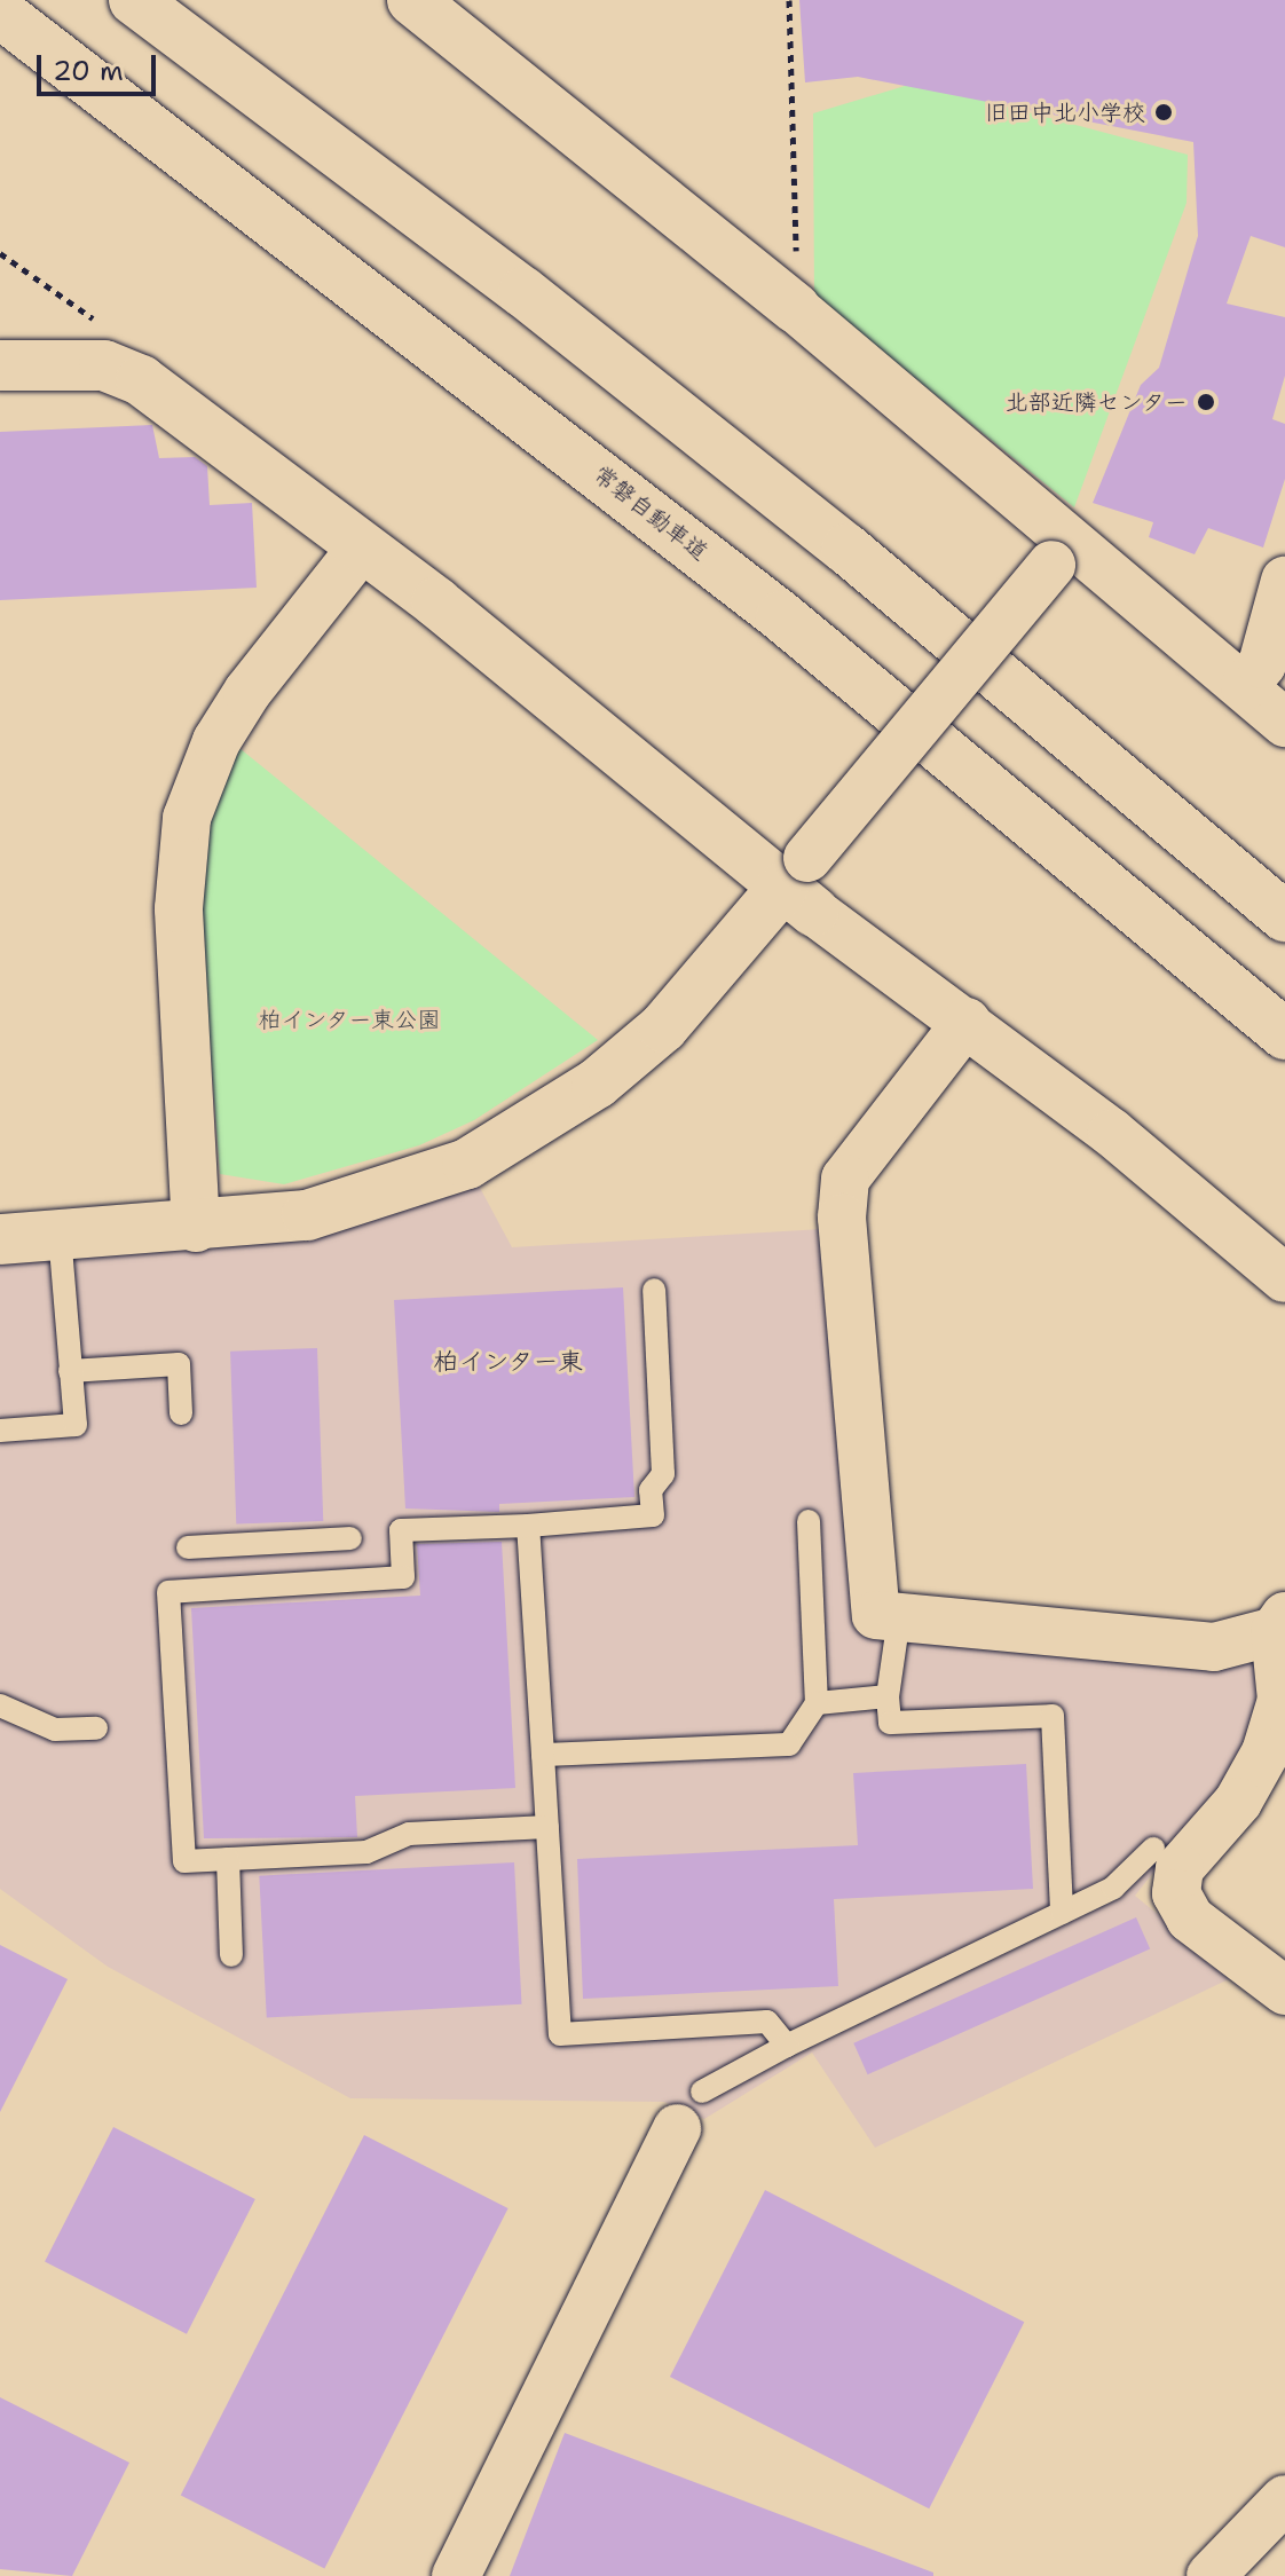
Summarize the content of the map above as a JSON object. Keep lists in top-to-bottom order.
{
  "streets": {
    "main road": ["常磐自動車道"]
  },
  "districts": ["柏インター東"],
  "parks": ["柏インター東公園"],
  "places": ["旧田中北小学校", "北部近隣センター"],
  "scale_bar": "20 m"
}
